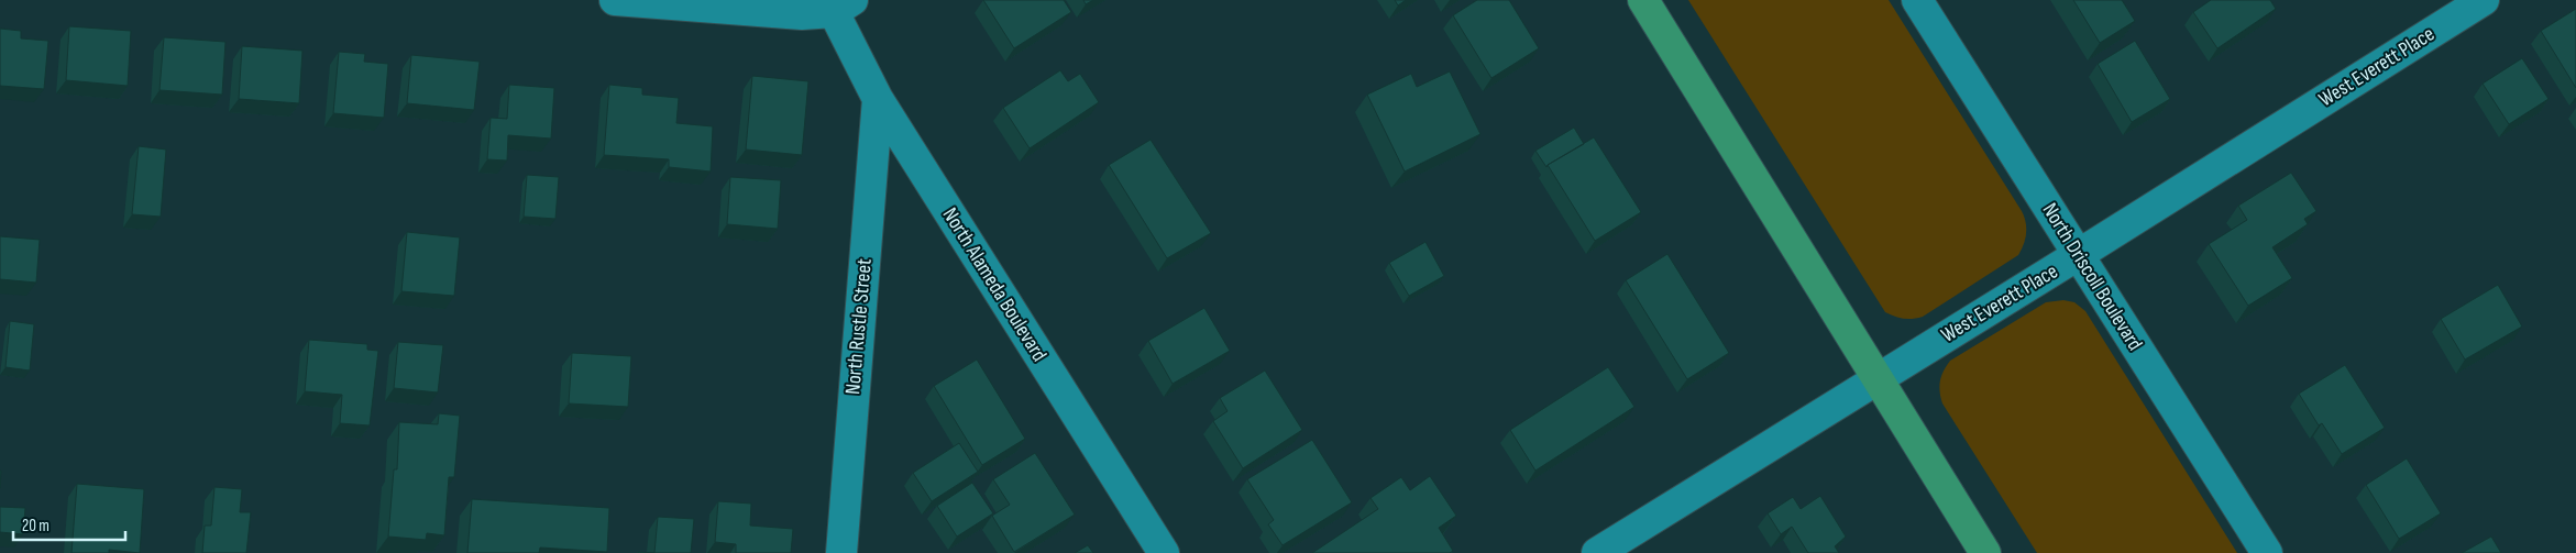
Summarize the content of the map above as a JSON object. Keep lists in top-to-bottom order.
{
  "streets": {
    "street": [
      "West Everett Place",
      "North Driscoll Boulevard",
      "North Alameda Boulevard",
      "North Rustle Street"
    ]
  },
  "crossings": [
    ["West Everett Place", "North Driscoll Boulevard"],
    ["North Alameda Boulevard", "North Rustle Street"]
  ],
  "scale_bar": "20 m"
}
